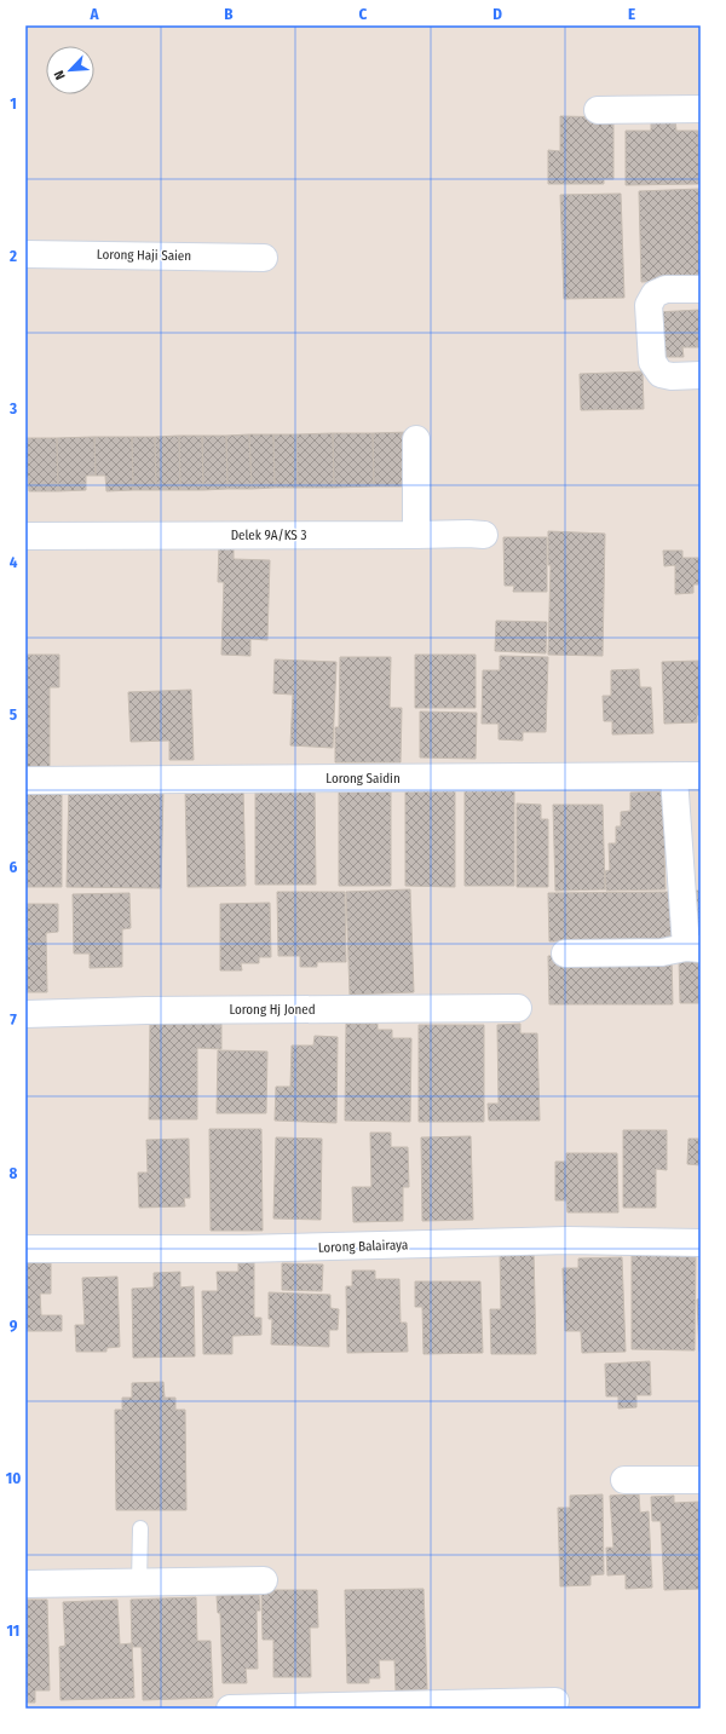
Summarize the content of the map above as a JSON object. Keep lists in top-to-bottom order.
{
  "streets": {
    "street": [
      "Lorong Haji Saien",
      "Delek 9A/KS 3",
      "Lorong Saidin",
      "Lorong Hj Joned",
      "Lorong Balairaya"
    ]
  },
  "north": "bottom left",
  "grid": {
    "columns": [
      "A",
      "B",
      "C",
      "D",
      "E"
    ],
    "rows": [
      "1",
      "2",
      "3",
      "4",
      "5",
      "6",
      "7",
      "8",
      "9",
      "10",
      "11"
    ]
  }
}
